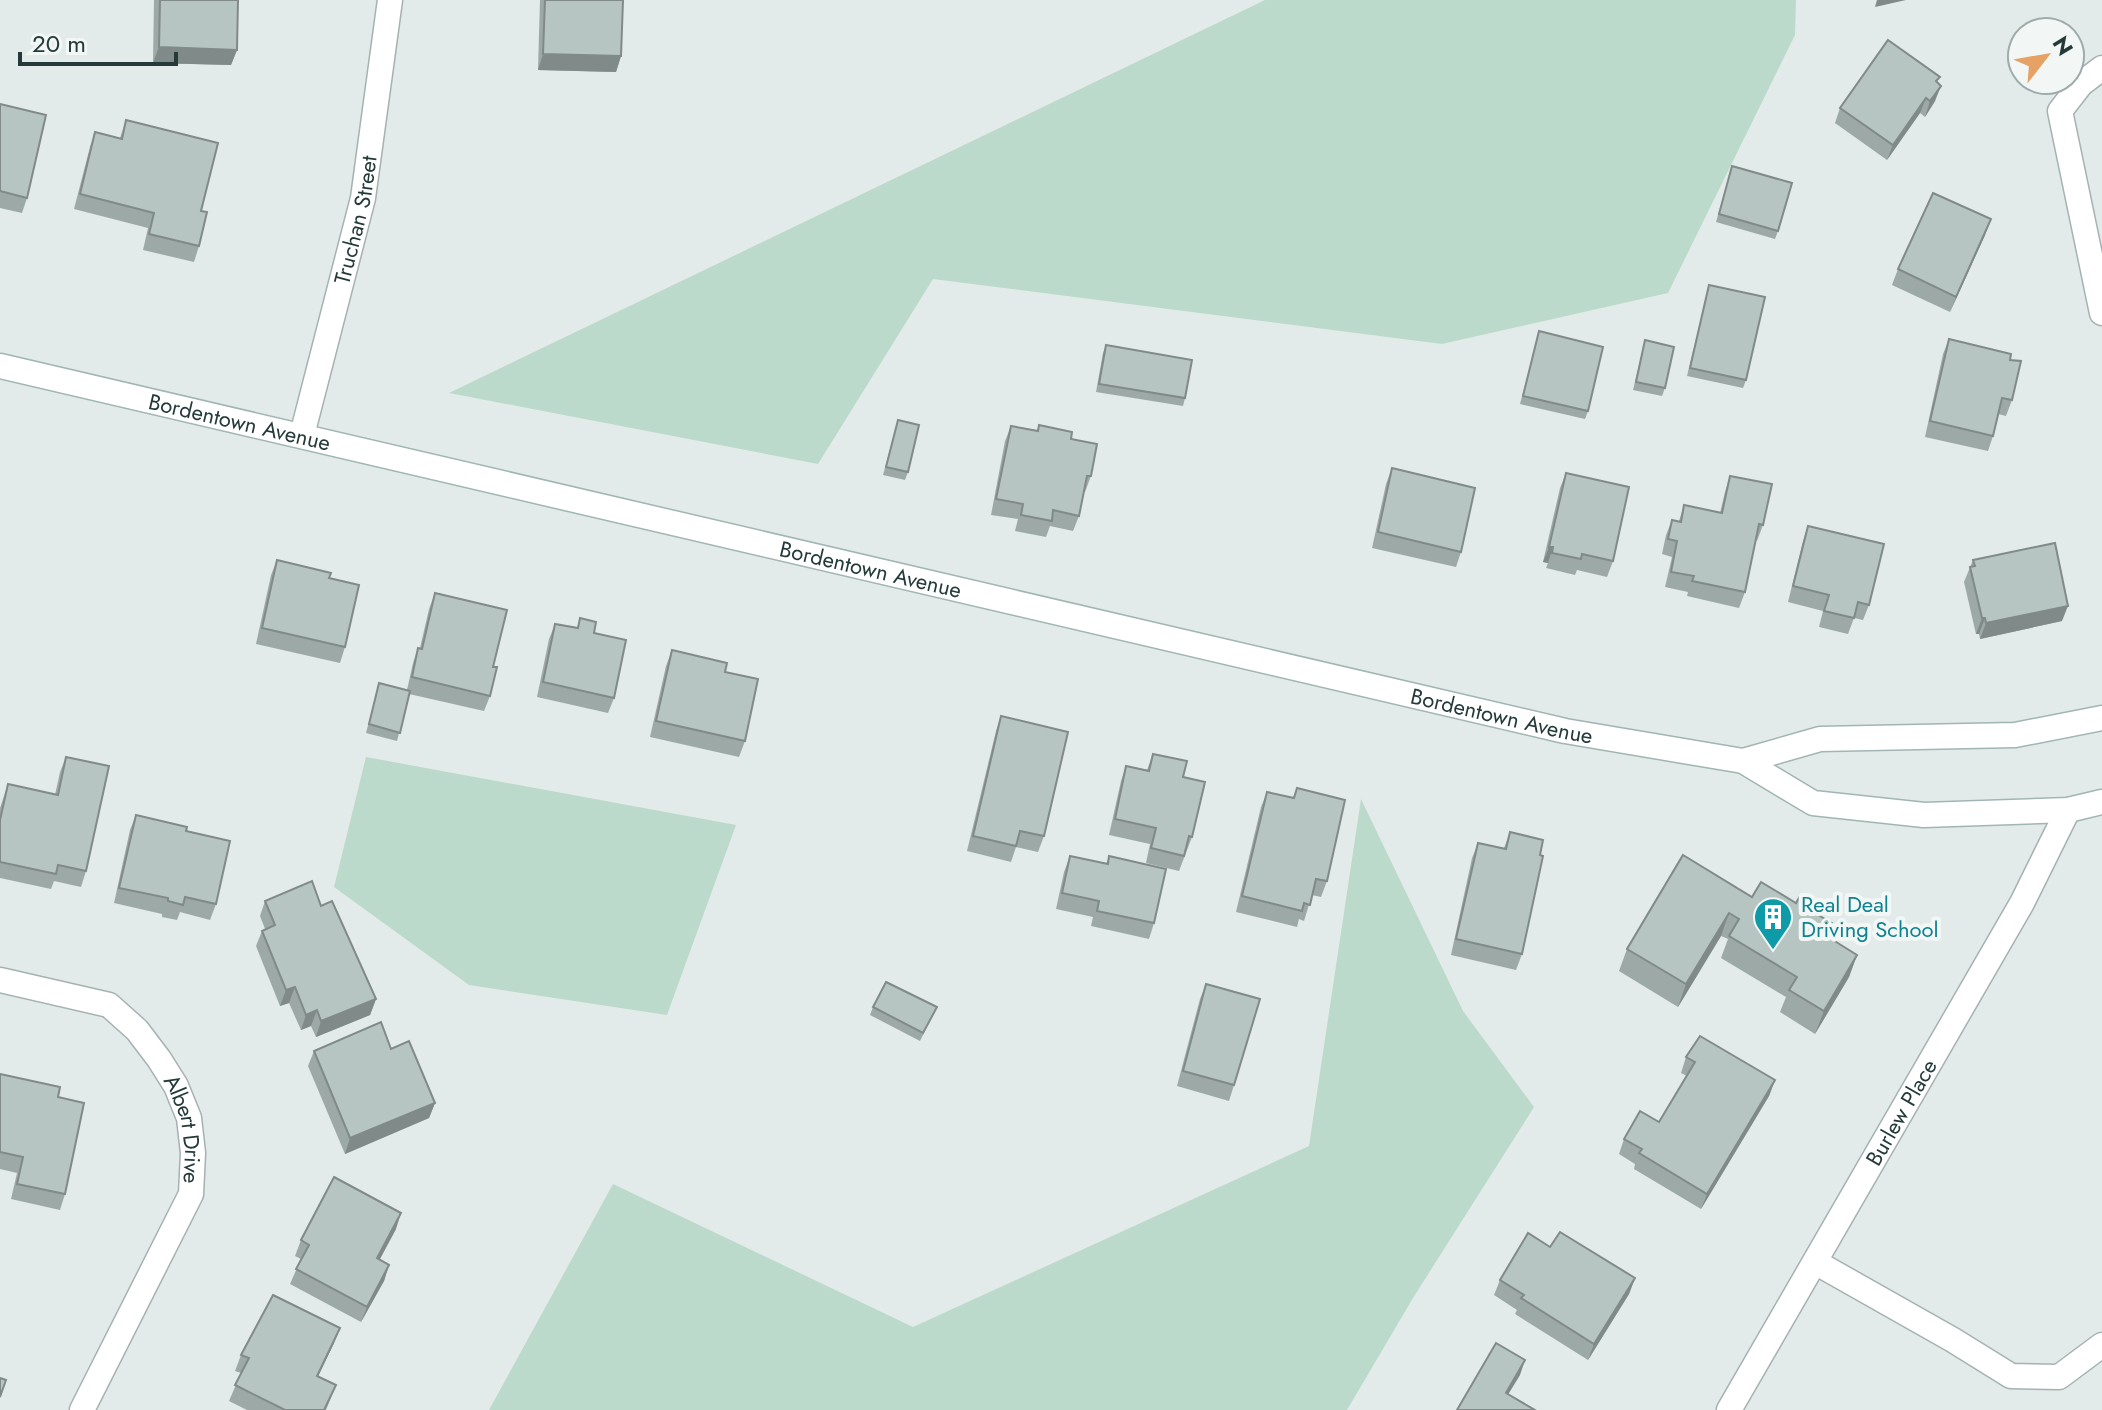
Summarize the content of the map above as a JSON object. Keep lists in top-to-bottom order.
{
  "streets": {
    "street": [
      "Truchan Street",
      "Bordentown Avenue",
      "Burlew Place",
      "Albert Drive"
    ]
  },
  "crossings": [
    ["Truchan Street", "Bordentown Avenue"],
    ["Bordentown Avenue", "Burlew Place"]
  ],
  "places": {
    "building": ["Real Deal Driving School"]
  },
  "scale_bar": "20 m",
  "north": "top right"
}
